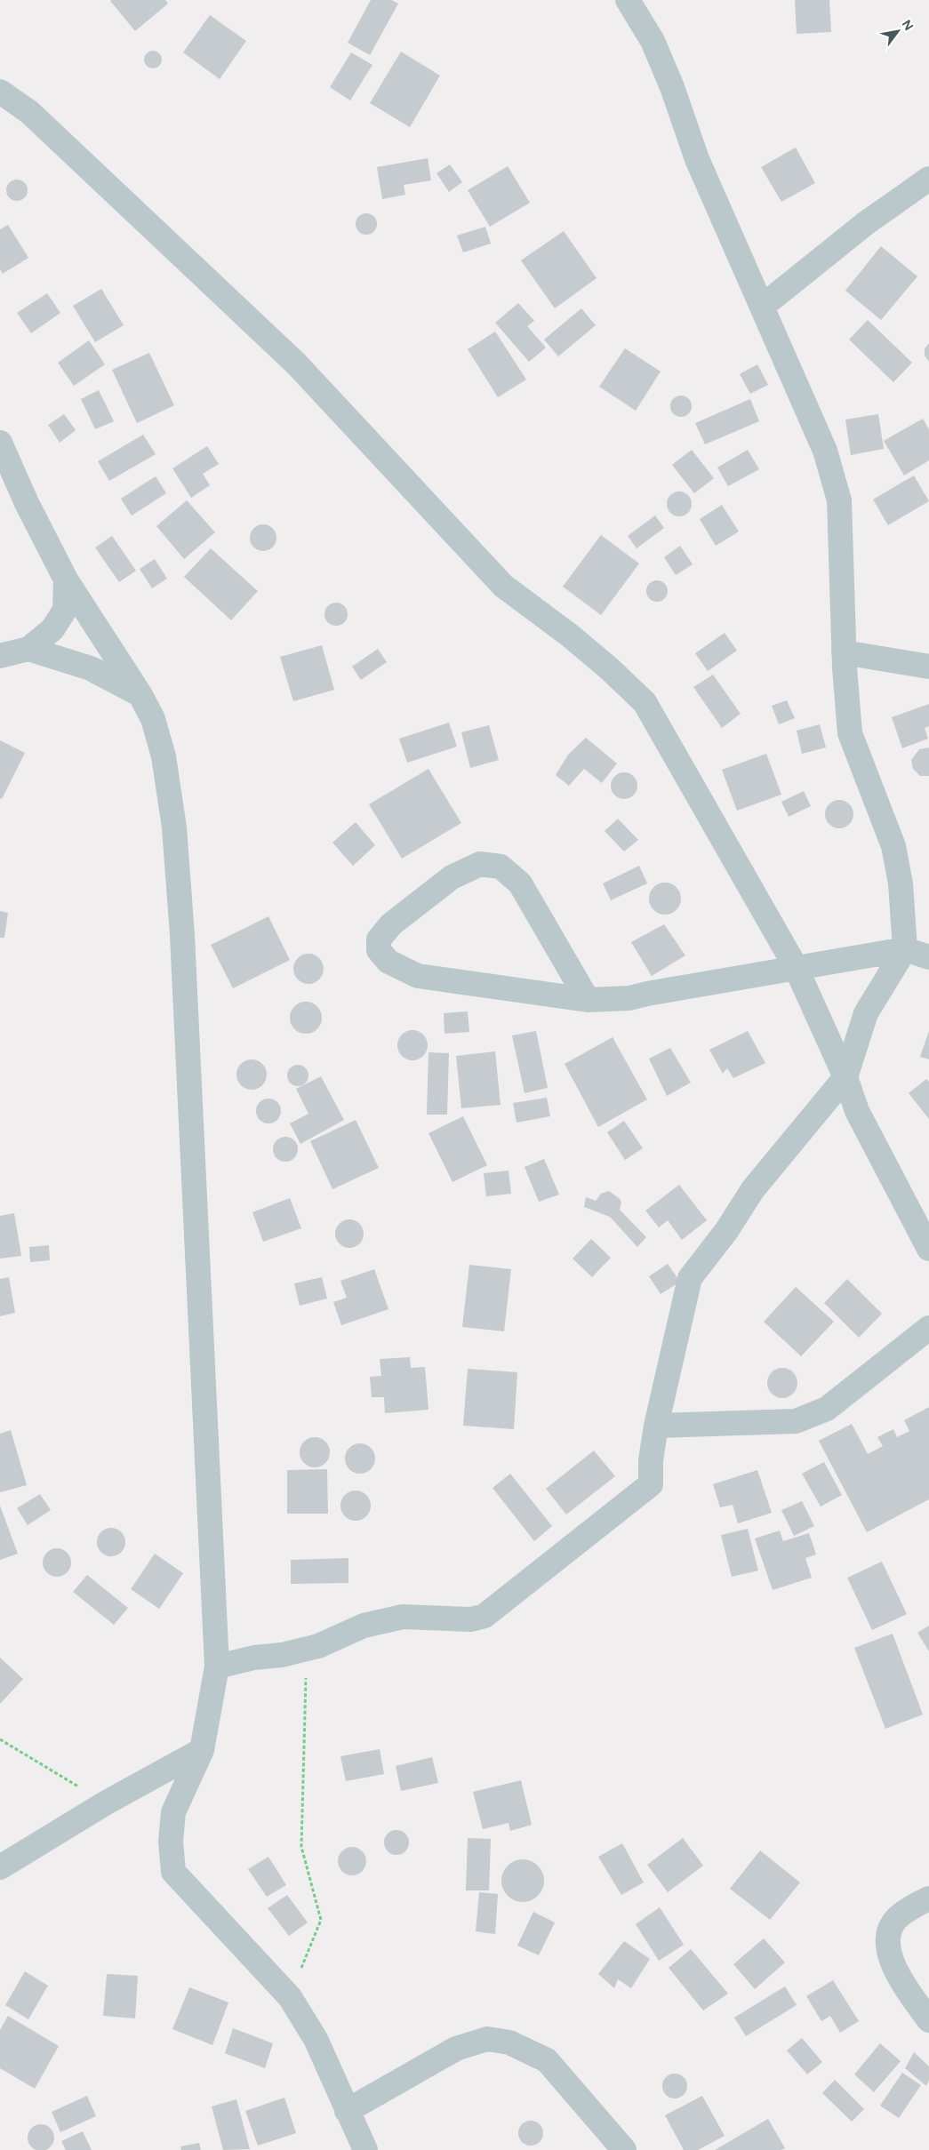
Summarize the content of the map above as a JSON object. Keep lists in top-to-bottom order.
{
  "north": "top right"
}
